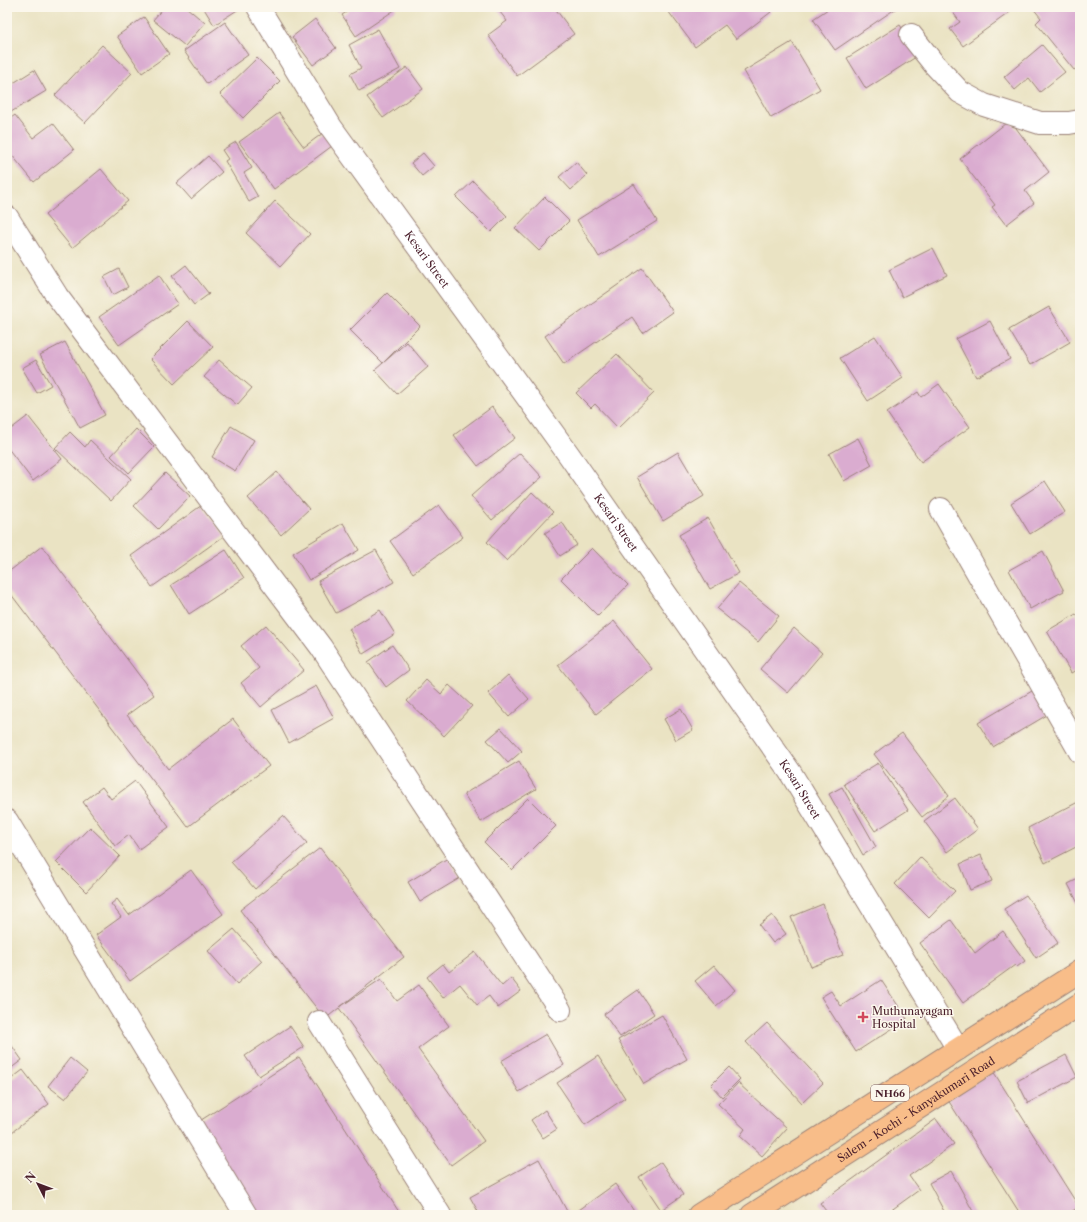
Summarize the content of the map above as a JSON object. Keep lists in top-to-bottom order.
{
  "streets": {
    "highway": ["NH66", "Salem - Kochi - Kanyakumari Road"],
    "street": ["Kesari Street"]
  },
  "crossings": [
    ["Kesari Street", "NH66"]
  ],
  "places": {
    "health": ["Muthunayagam Hospital"]
  },
  "north": "top left"
}
